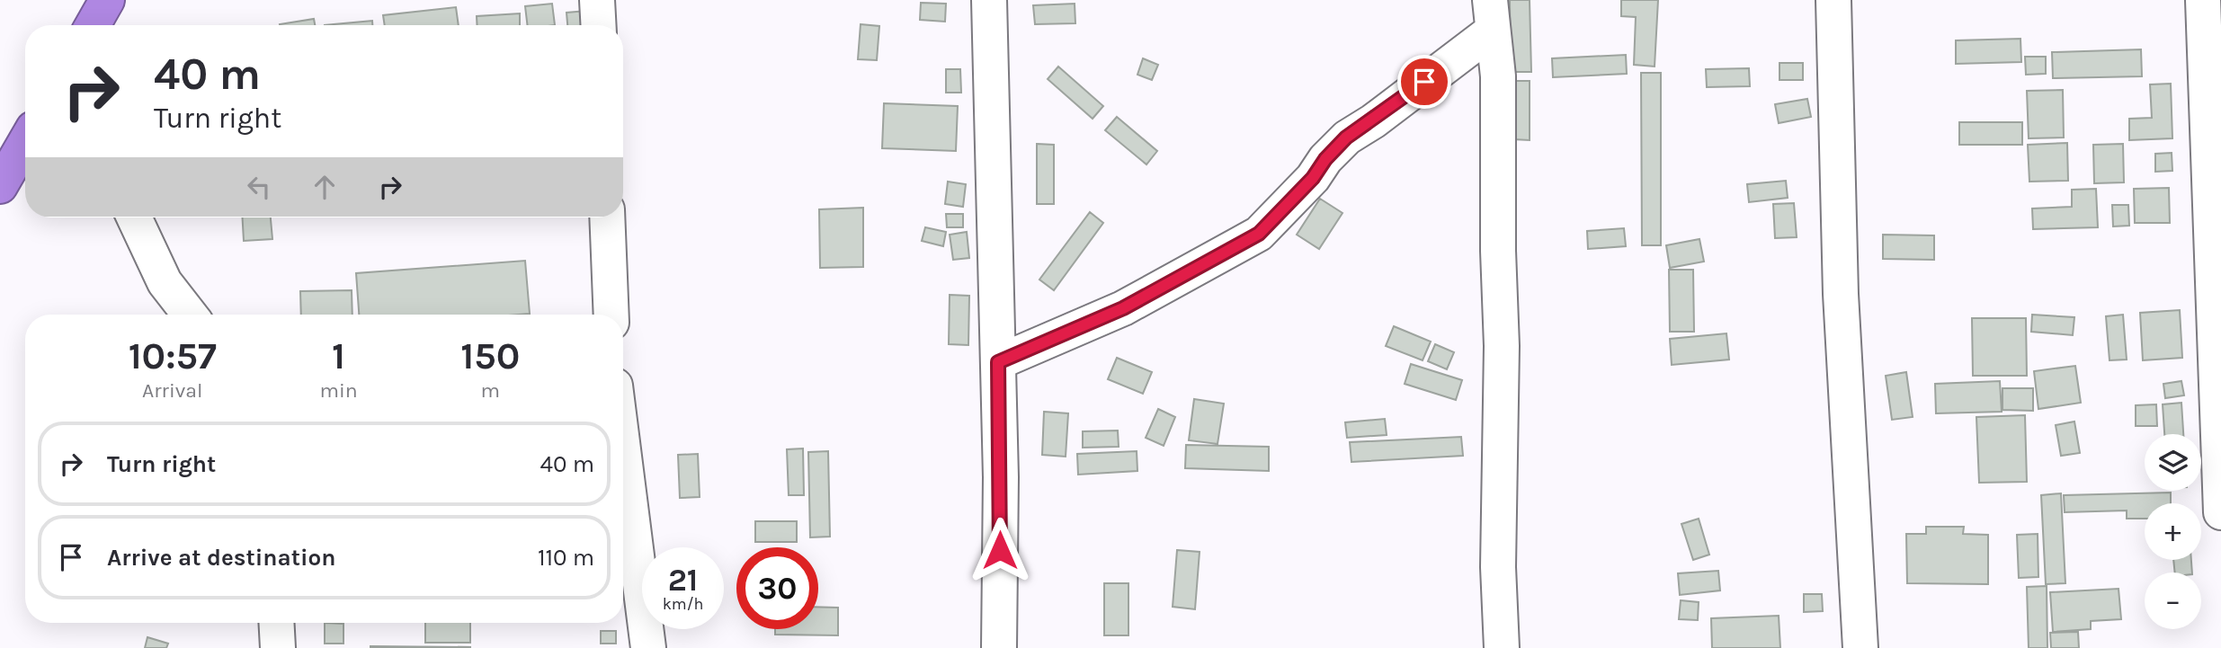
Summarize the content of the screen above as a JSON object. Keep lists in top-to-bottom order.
{
  "page": {
    "turn": ["40 m", "Turn right"],
    "eta": [
      "10:57",
      "Arrival",
      "1",
      "min",
      "150",
      "m"
    ],
    "list": [
      {
        "name": "Turn right",
        "value": "40 m"
      },
      {
        "name": "Arrive at destination",
        "value": "110 m"
      }
    ],
    "map_buttons": ["+", "−"],
    "speed": "21 km/h",
    "limit": "30"
  }
}
